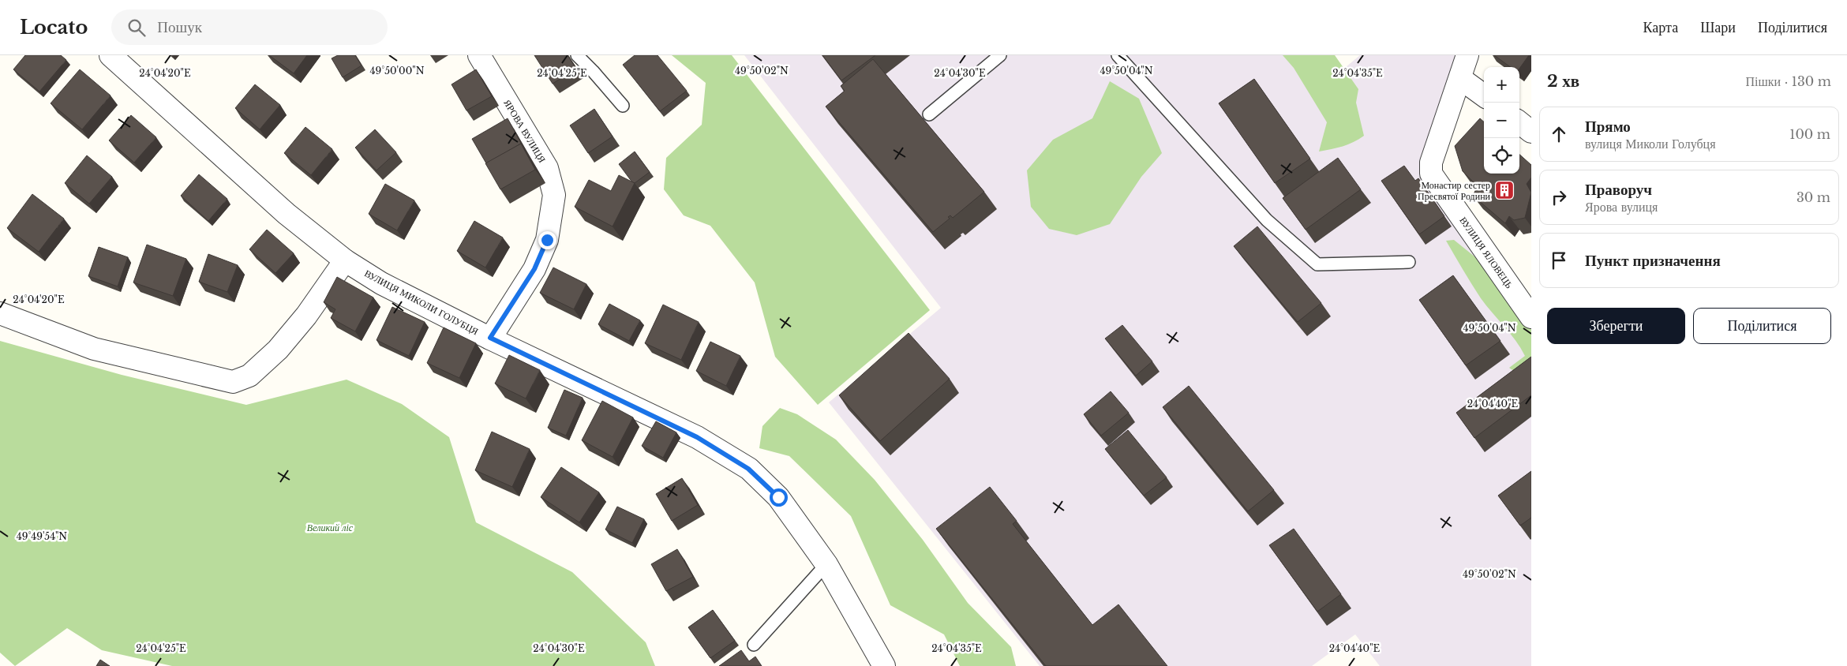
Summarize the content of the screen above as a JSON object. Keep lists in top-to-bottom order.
{
  "streets": {
    "street": ["ЯРОВА ВУЛИЦЯ", "ВУЛИЦЯ ЯЛОВЕЦЬ", "ВУЛИЦЯ МИКОЛИ ГОЛУБЦЯ"]
  },
  "crossings": [
    ["ЯРОВА ВУЛИЦЯ", "ВУЛИЦЯ МИКОЛИ ГОЛУБЦЯ"]
  ],
  "parks": ["Великий ліс"],
  "places": {
    "building": ["Монастир сестер Пресвятої Родини"]
  },
  "page": {
    "header": "Locato",
    "search": "Пошук",
    "nav": ["Карта", "Шари", "Поділитися"],
    "heading": ["2 хв", "Пішки · 130 m"],
    "map_buttons": ["+", "−"],
    "list": [
      ["Прямо", "вулиця Миколи Голубця", "100 m"],
      ["Праворуч", "Ярова вулиця", "30 m"],
      "Пункт призначення"
    ],
    "buttons": ["Зберегти", "Поділитися"]
  },
  "coordinates": [
    "49°50'00\"N",
    "49°50'02\"N",
    "49°50'04\"N",
    "24°04'25\"E",
    "24°04'30\"E",
    "24°04'35\"E",
    "24°04'20\"E",
    "24°04'40\"E",
    "49°49'54\"N"
  ]
}
